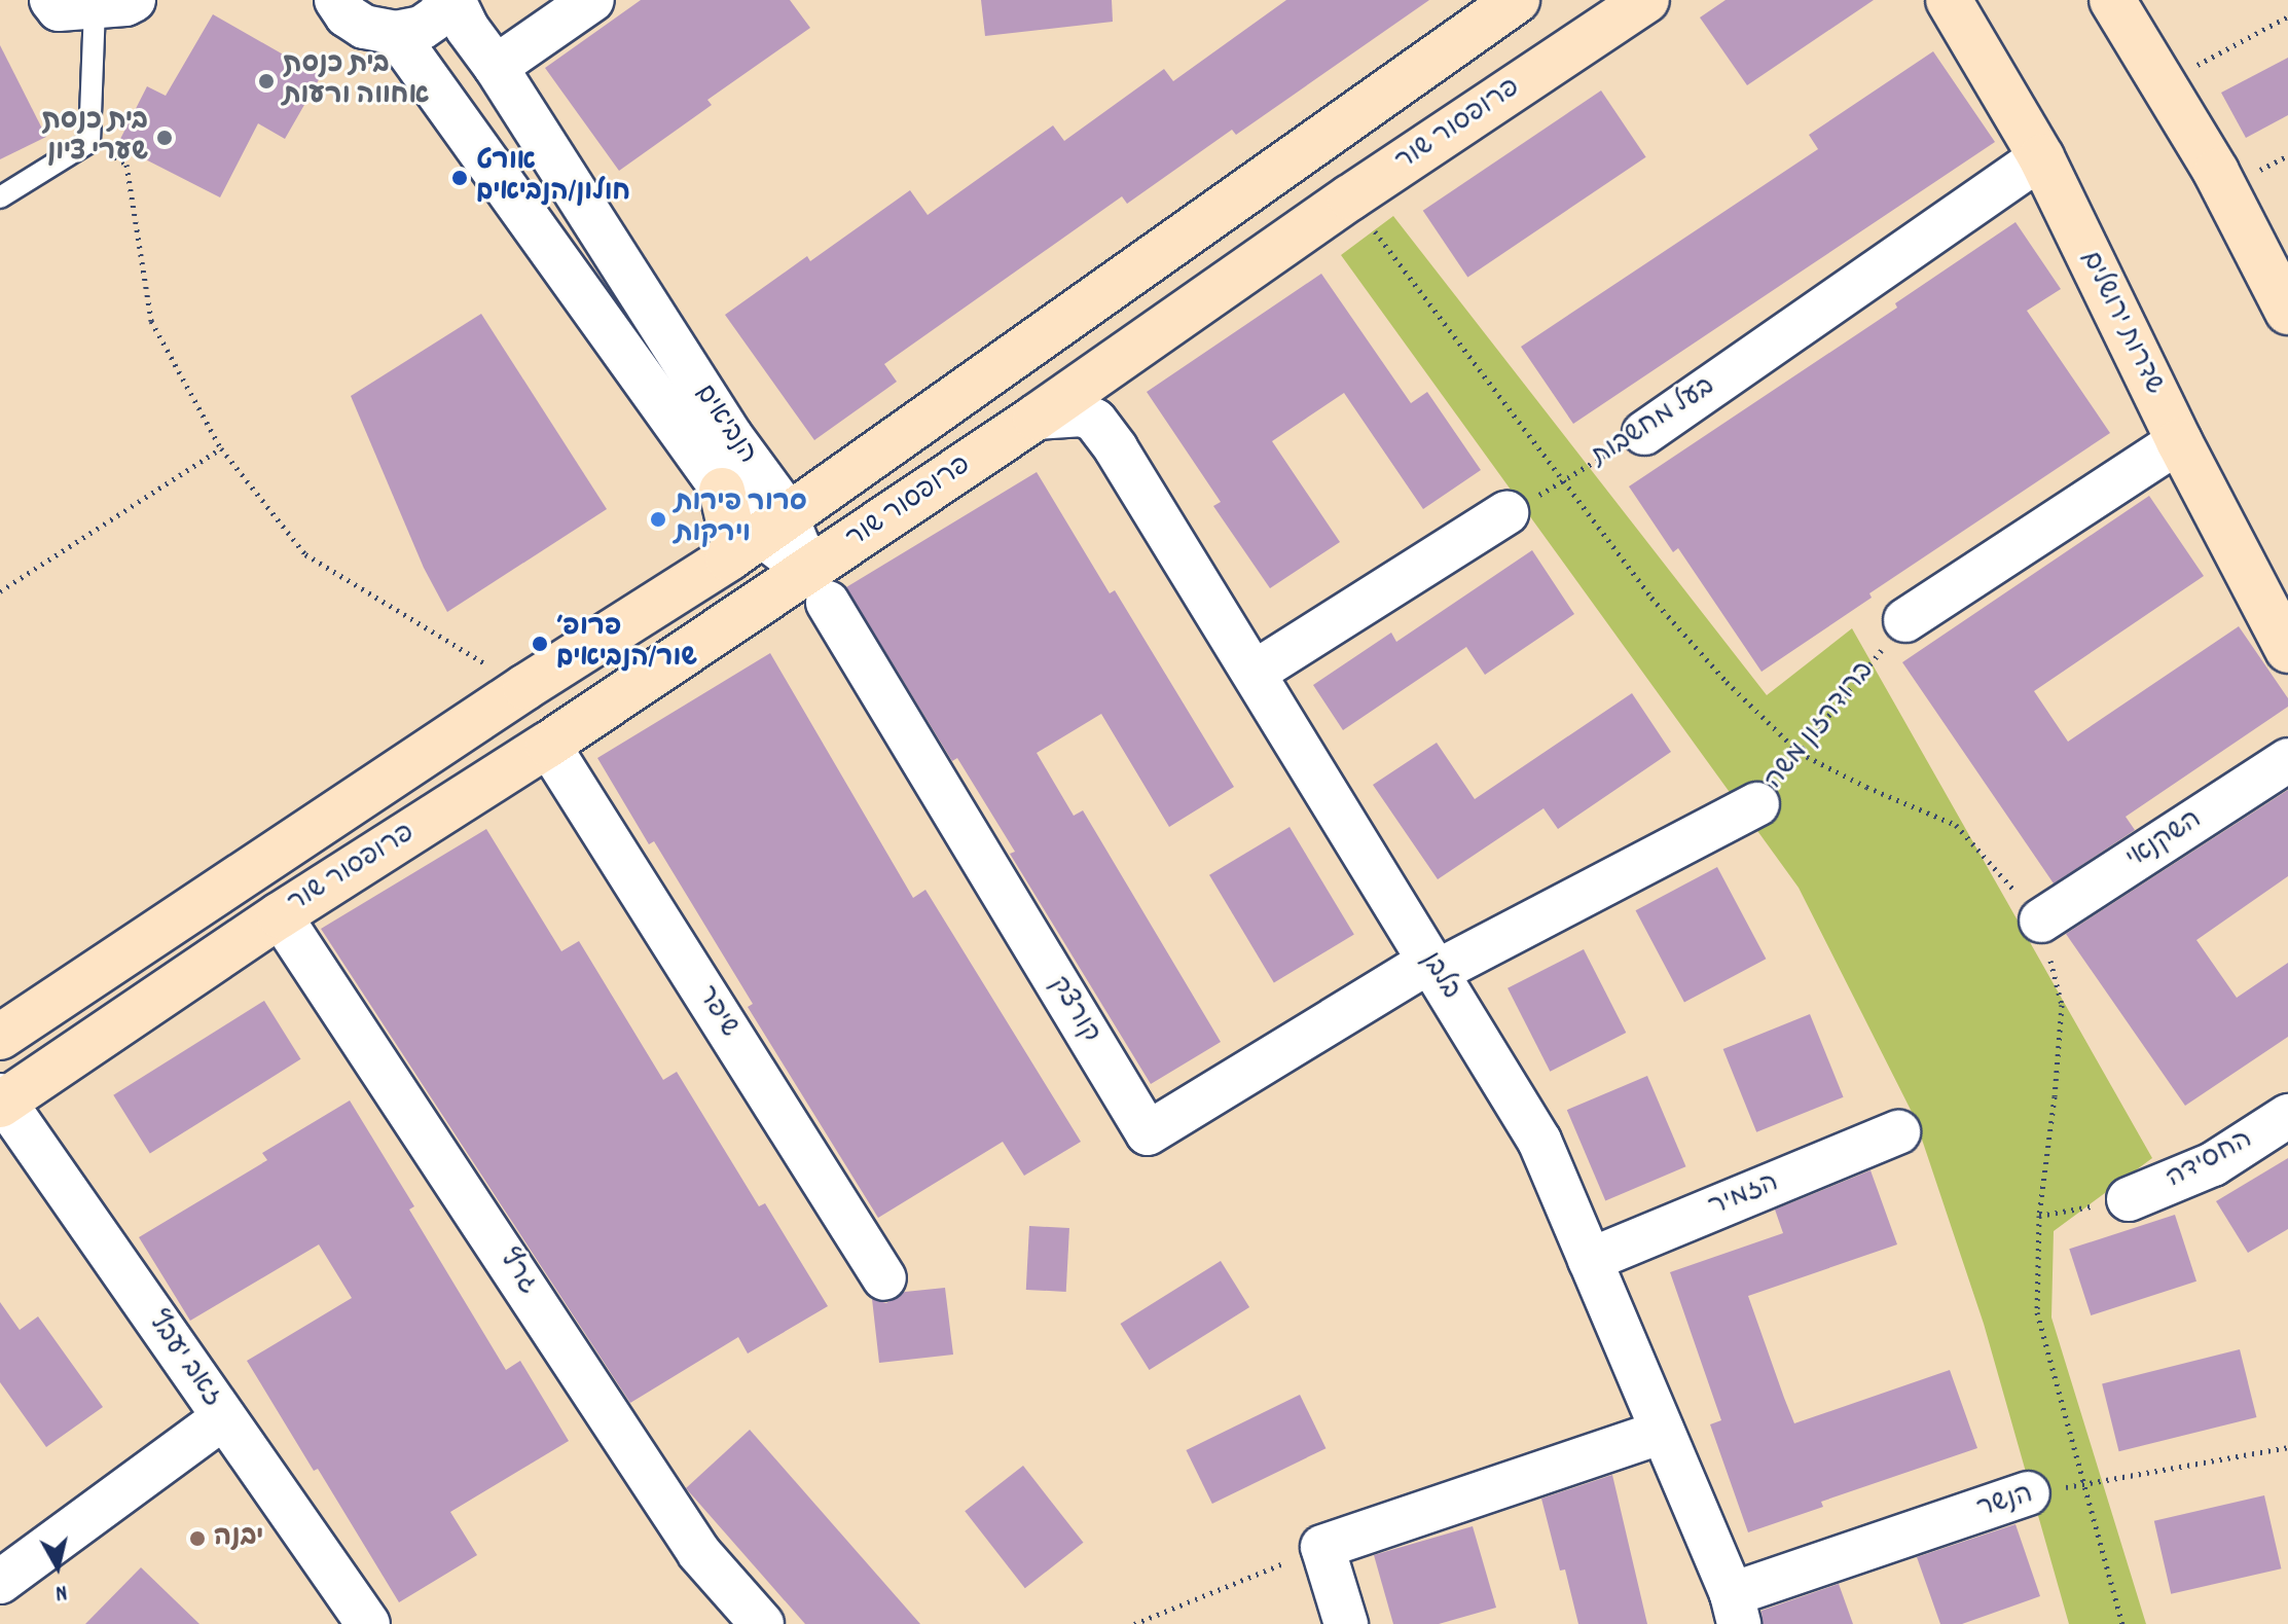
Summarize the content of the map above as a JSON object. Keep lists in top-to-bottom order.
{
  "streets": {
    "street": [
      "פרופסור שור",
      "שדרות ירושלים",
      "בעל מחשבות",
      "הנביאים",
      "ברודרזון משה",
      "השקנאי",
      "בלבן",
      "קורצק",
      "שיפר",
      "החסידה",
      "הזמיר",
      "גרץ",
      "זאב יעבץ",
      "הנשר"
    ]
  },
  "crossings": [
    ["פרופסור שור", "הנביאים"],
    ["פרופסור שור", "בלבן"],
    ["פרופסור שור", "קורצק"],
    ["פרופסור שור", "שיפר"],
    ["פרופסור שור", "גרץ"],
    ["פרופסור שור", "זאב יעבץ"],
    ["שדרות ירושלים", "בעל מחשבות"],
    ["הנביאים", "קורצק"],
    ["ברודרזון משה", "בלבן"],
    ["ברודרזון משה", "קורצק"],
    ["בלבן", "קורצק"],
    ["בלבן", "הזמיר"],
    ["בלבן", "הנשר"]
  ],
  "places": [
    "בית כנסת אחווה ורעות",
    "בית כנסת שערי ציון",
    "אורט חולון/הנביאים",
    "סרור פירות וירקות",
    "פרופ׳ שור/הנביאים",
    "יבנה"
  ],
  "north": "bottom"
}
